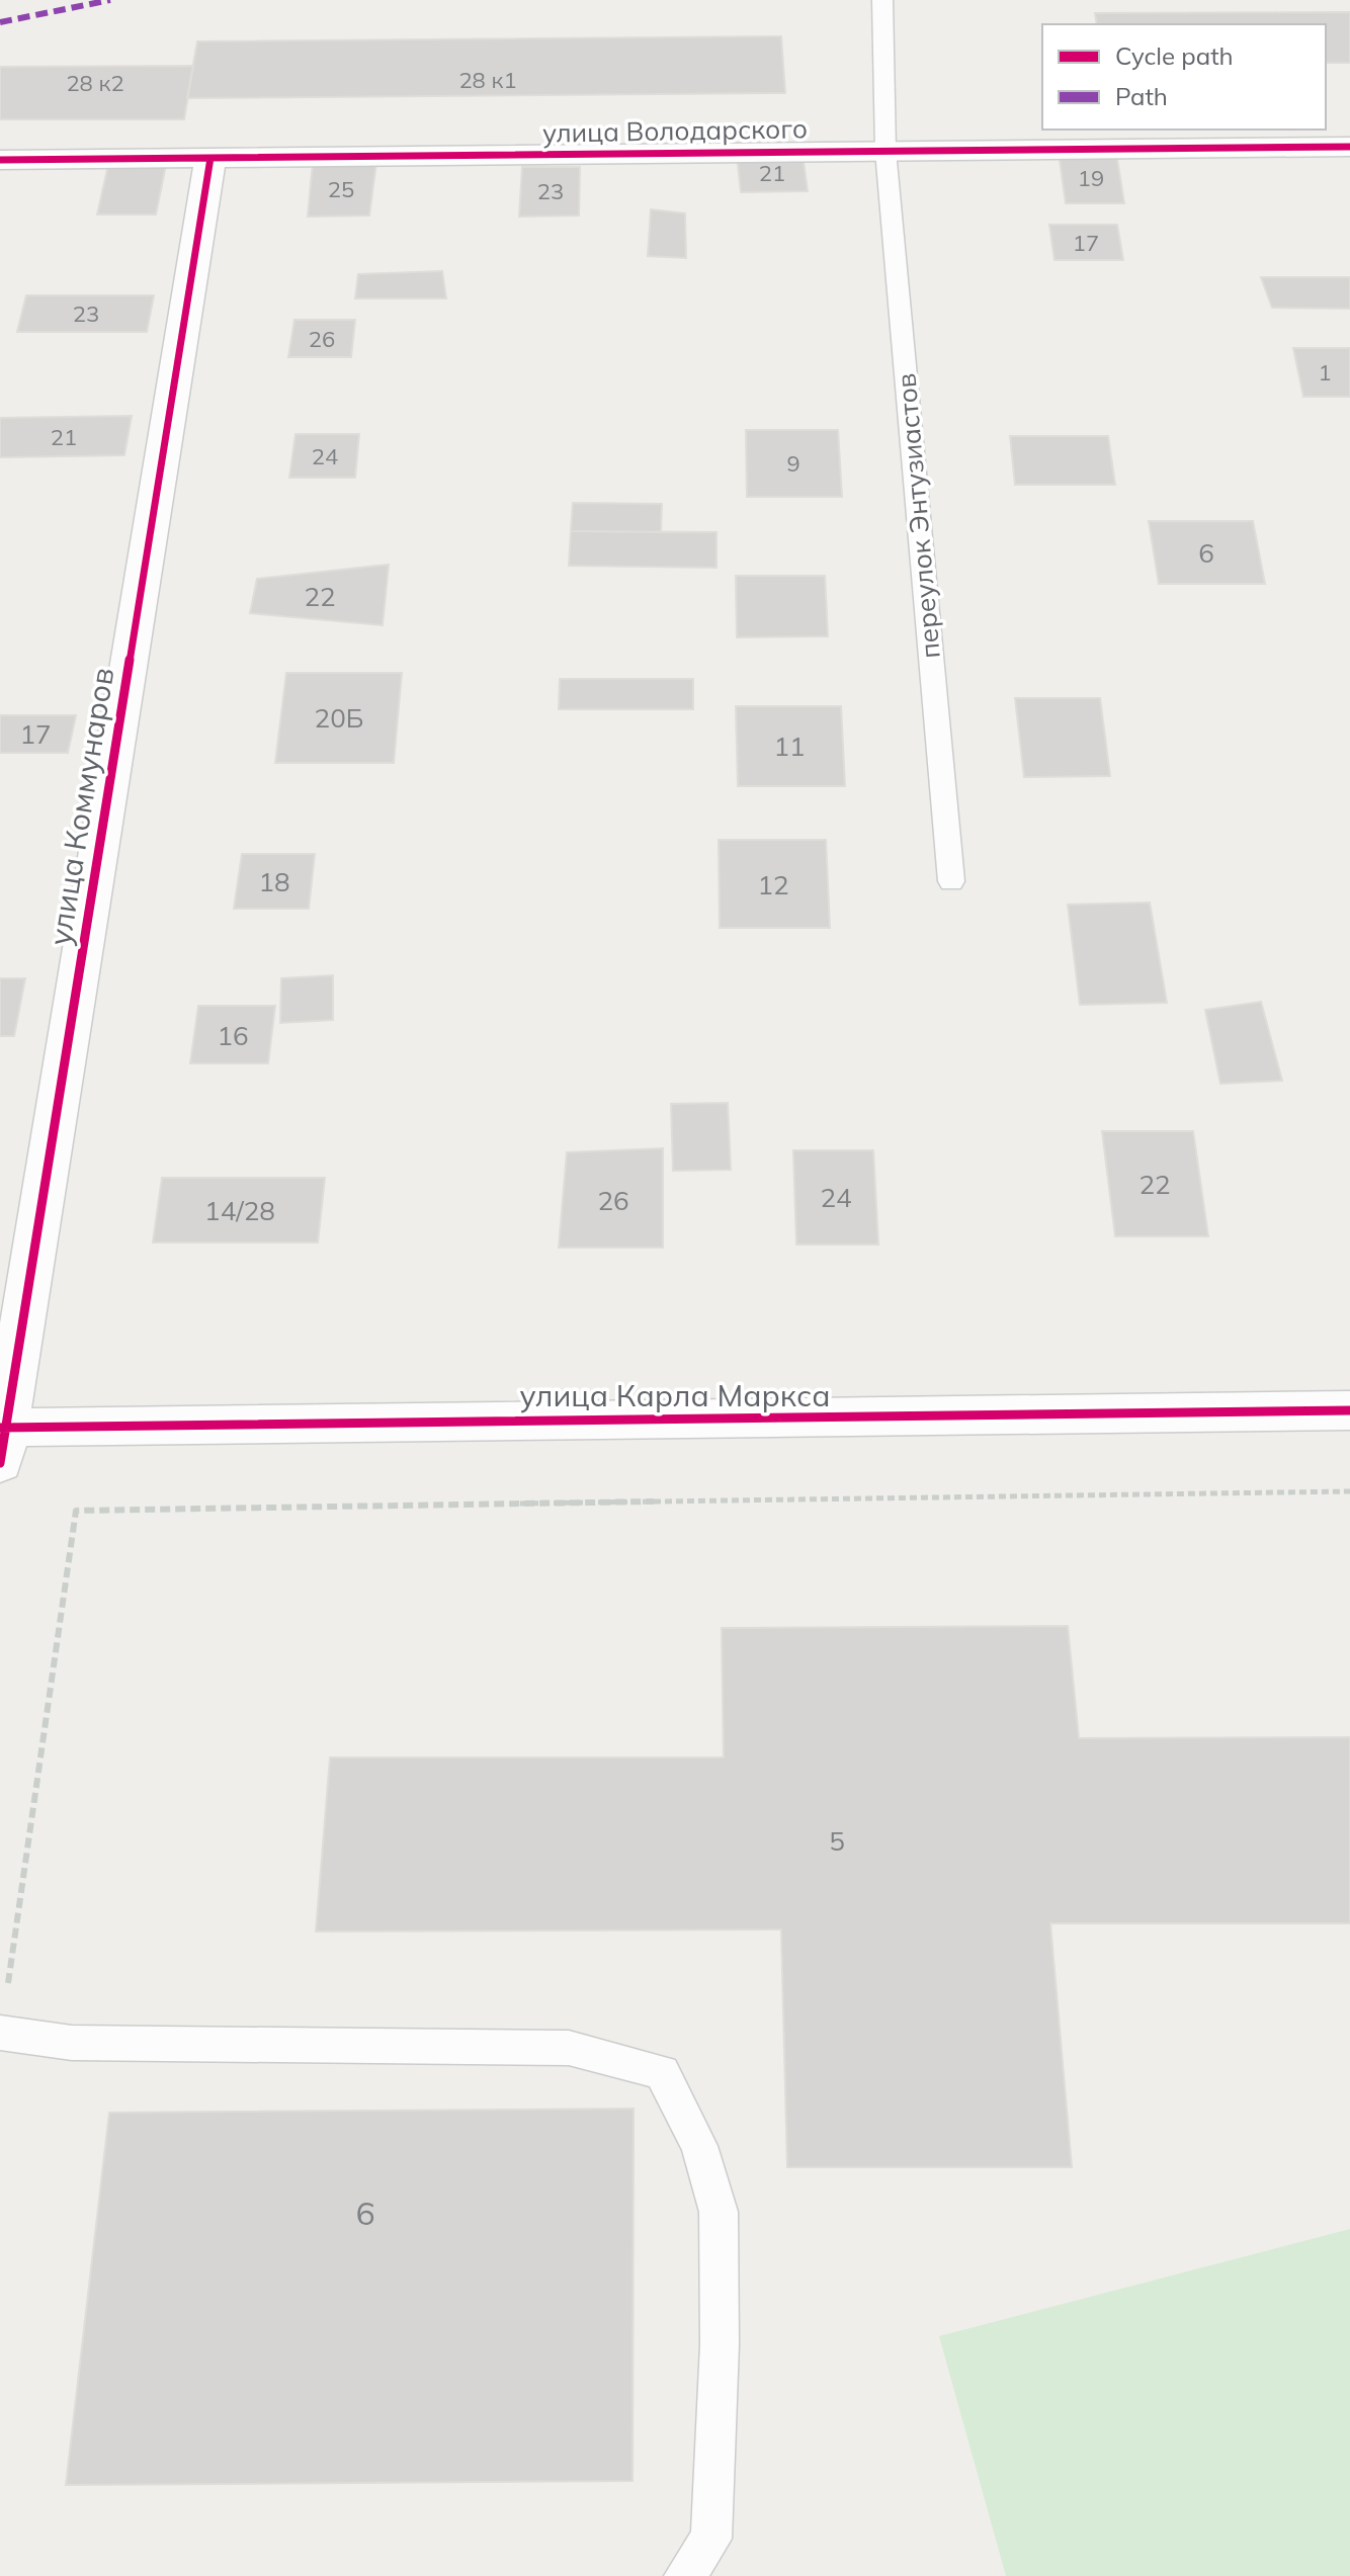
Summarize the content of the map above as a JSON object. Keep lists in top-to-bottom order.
{
  "streets": {
    "street": ["улица Володарского", "улица Коммунаров", "улица Карла Маркса"],
    "lane": ["переулок Энтузиастов"]
  },
  "crossings": [
    ["улица Володарского", "переулок Энтузиастов"],
    ["улица Володарского", "улица Коммунаров"],
    ["улица Коммунаров", "улица Карла Маркса"]
  ],
  "house_numbers": [
    "28 к1",
    "28 к2",
    "21",
    "19",
    "25",
    "23",
    "17",
    "23",
    "26",
    "1",
    "21",
    "24",
    "9",
    "6",
    "22",
    "20Б",
    "17",
    "11",
    "18",
    "12",
    "16",
    "22",
    "24",
    "26",
    "14/28",
    "5",
    "6"
  ],
  "legend": ["Cycle path", "Path"]
}
